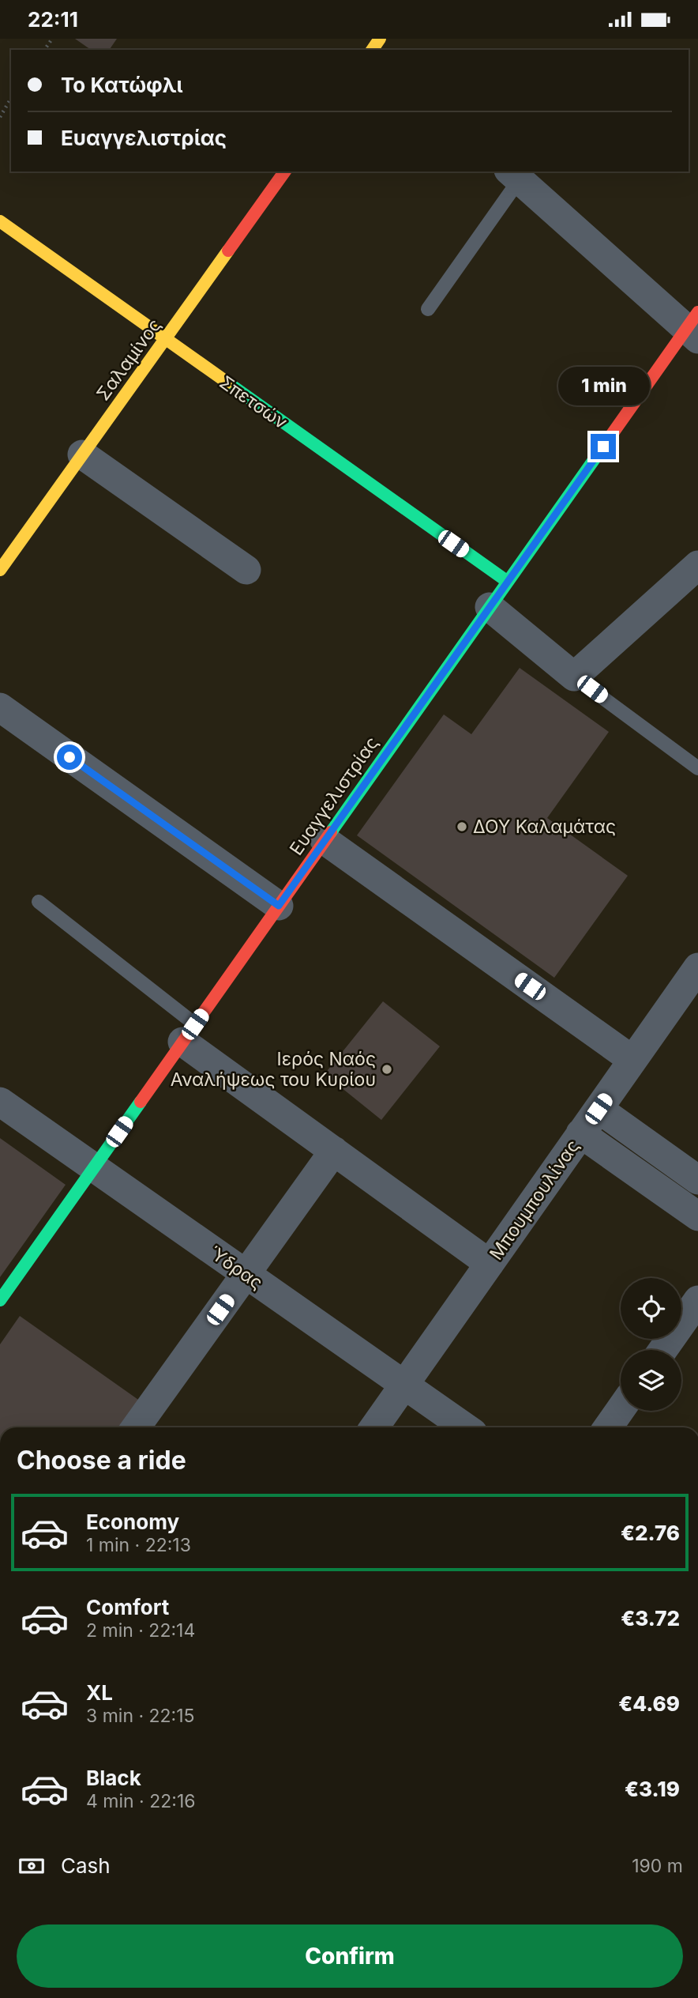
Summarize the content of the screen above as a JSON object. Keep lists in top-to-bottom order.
{
  "streets": {
    "street": [
      "Σαλαμίνος",
      "Σπετσών",
      "Ευαγγελιστρίας",
      "Μπουμπουλίνας",
      "Ύδρας"
    ]
  },
  "crossings": [
    ["Σαλαμίνος", "Σπετσών"],
    ["Σπετσών", "Ευαγγελιστρίας"],
    ["Ευαγγελιστρίας", "Ύδρας"],
    ["Μπουμπουλίνας", "Ύδρας"]
  ],
  "places": ["ΔΟΥ Καλαμάτας", "Ιερός Ναός Αναλήψεως του Κυρίου"],
  "page": {
    "status": "22:11",
    "banner": ["Το Κατώφλι", "Ευαγγελιστρίας"],
    "bubble": "1 min",
    "heading": "Choose a ride",
    "list": [
      {
        "name": "Economy",
        "note": "1 min · 22:13",
        "value": "€2.76"
      },
      {
        "name": "Comfort",
        "note": "2 min · 22:14",
        "value": "€3.72"
      },
      {
        "name": "XL",
        "note": "3 min · 22:15",
        "value": "€4.69"
      },
      {
        "name": "Black",
        "note": "4 min · 22:16",
        "value": "€3.19"
      }
    ],
    "pay": ["Cash", "190 m"],
    "buttons": "Confirm"
  }
}
